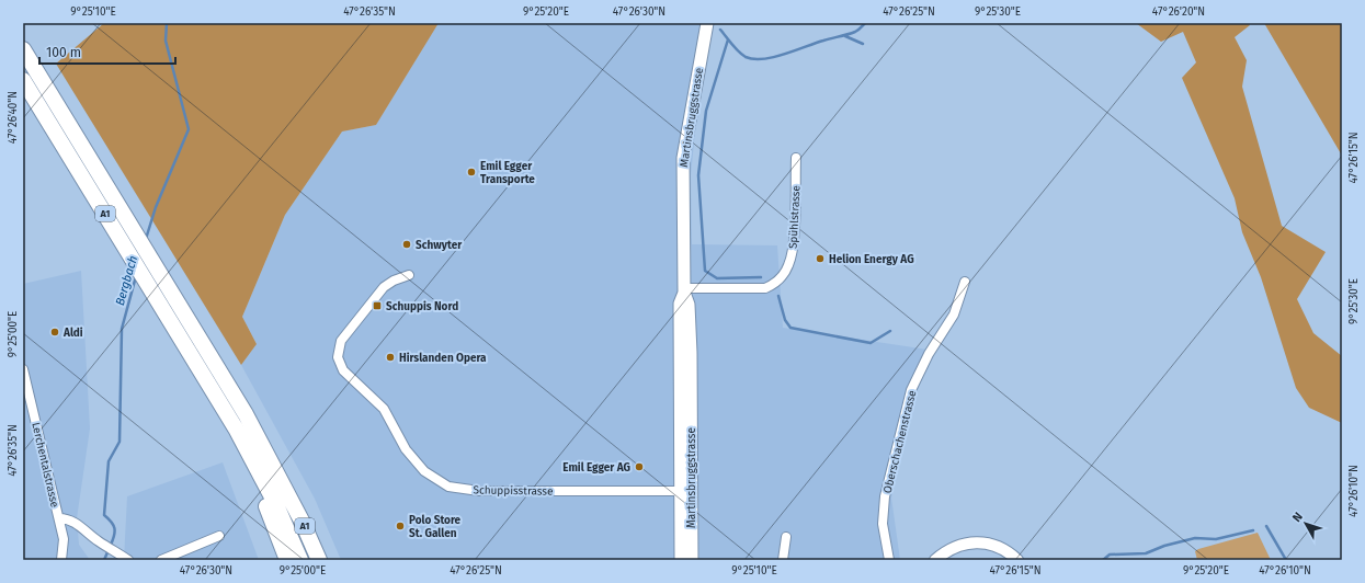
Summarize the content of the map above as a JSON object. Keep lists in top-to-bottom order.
{
  "streets": {
    "highway": ["A1"],
    "main road": ["Martinsbruggstrasse"],
    "street": [
      "Spühlstrasse",
      "Oberschachenstrasse",
      "Lerchentalstrasse",
      "Schuppisstrasse"
    ]
  },
  "crossings": [
    ["Martinsbruggstrasse", "Spühlstrasse"],
    ["Martinsbruggstrasse", "Schuppisstrasse"]
  ],
  "water": ["Bergbach"],
  "places": {
    "other": [
      "Emil Egger Transporte",
      "Schwyter",
      "Helion Energy AG",
      "Aldi",
      "Hirslanden Opera",
      "Emil Egger AG",
      "Polo Store St. Gallen"
    ],
    "transit": ["Schuppis Nord"]
  },
  "scale_bar": "100 m",
  "north": "top left",
  "coordinates": [
    "9°25'10\"E",
    "47°26'35\"N",
    "9°25'20\"E",
    "47°26'30\"N",
    "47°26'25\"N",
    "9°25'30\"E",
    "47°26'20\"N",
    "47°26'40\"N",
    "47°26'15\"N",
    "9°25'00\"E",
    "47°26'10\"N"
  ]
}
